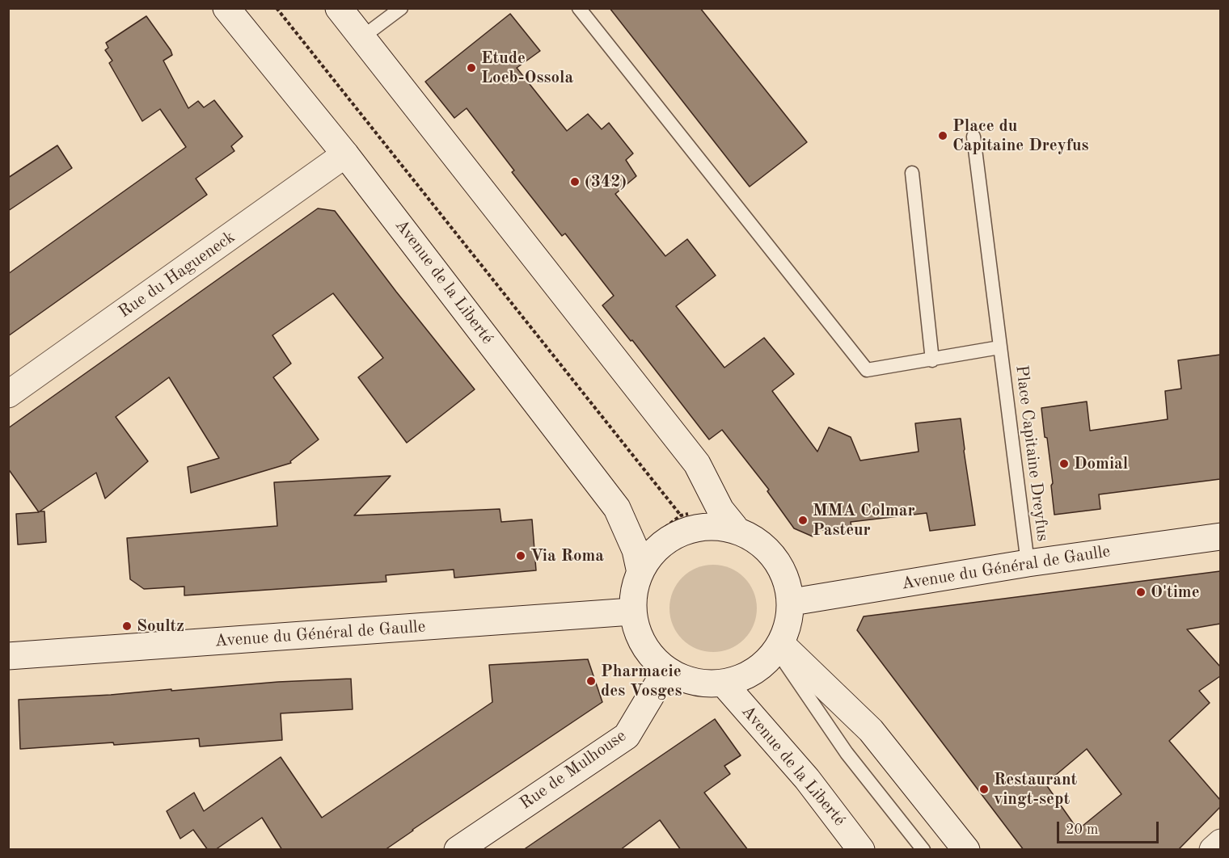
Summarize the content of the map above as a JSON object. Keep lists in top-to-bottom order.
{
  "streets": {
    "main road": [
      "Rue du Hagueneck",
      "Avenue de la Liberté",
      "Avenue du Général de Gaulle",
      "Rue de Mulhouse"
    ],
    "lane": ["Place Capitaine Dreyfus"]
  },
  "crossings": [
    ["Rue du Hagueneck", "Avenue de la Liberté"],
    ["Avenue de la Liberté", "Avenue du Général de Gaulle"],
    ["Avenue de la Liberté", "Rue de Mulhouse"],
    ["Place Capitaine Dreyfus", "Avenue du Général de Gaulle"],
    ["Avenue du Général de Gaulle", "Rue de Mulhouse"]
  ],
  "places": [
    "Etude Loeb-Ossola",
    "Place du Capitaine Dreyfus",
    "(342)",
    "Domial",
    "MMA Colmar Pasteur",
    "Via Roma",
    "O'time",
    "Soultz",
    "Pharmacie des Vosges",
    "Restaurant vingt-sept"
  ],
  "scale_bar": "20 m"
}
